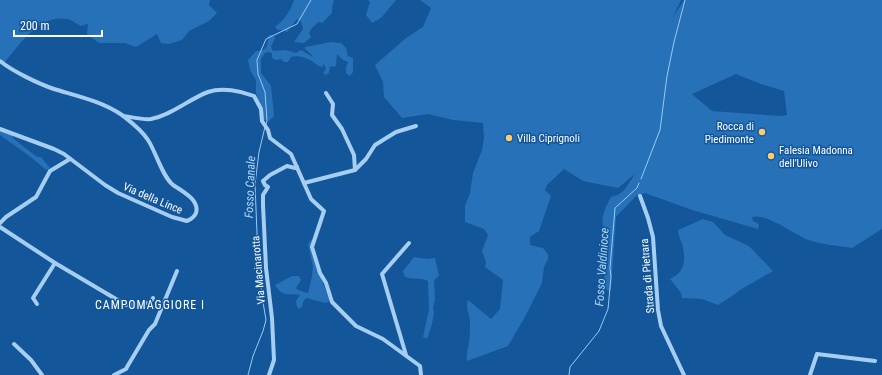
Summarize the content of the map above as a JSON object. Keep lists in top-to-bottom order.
{
  "streets": {
    "street": ["Via della Lince", "Via Macinarotta", "Strada di Pietrara"]
  },
  "districts": ["CAMPOMAGGIORE I"],
  "water": ["Fosso Canale", "Fosso Valdinioce"],
  "places": ["Rocca di Piedimonte", "Villa Ciprignoli", "Falesia Madonna dell'Ulivo"],
  "scale_bar": "200 m"
}
